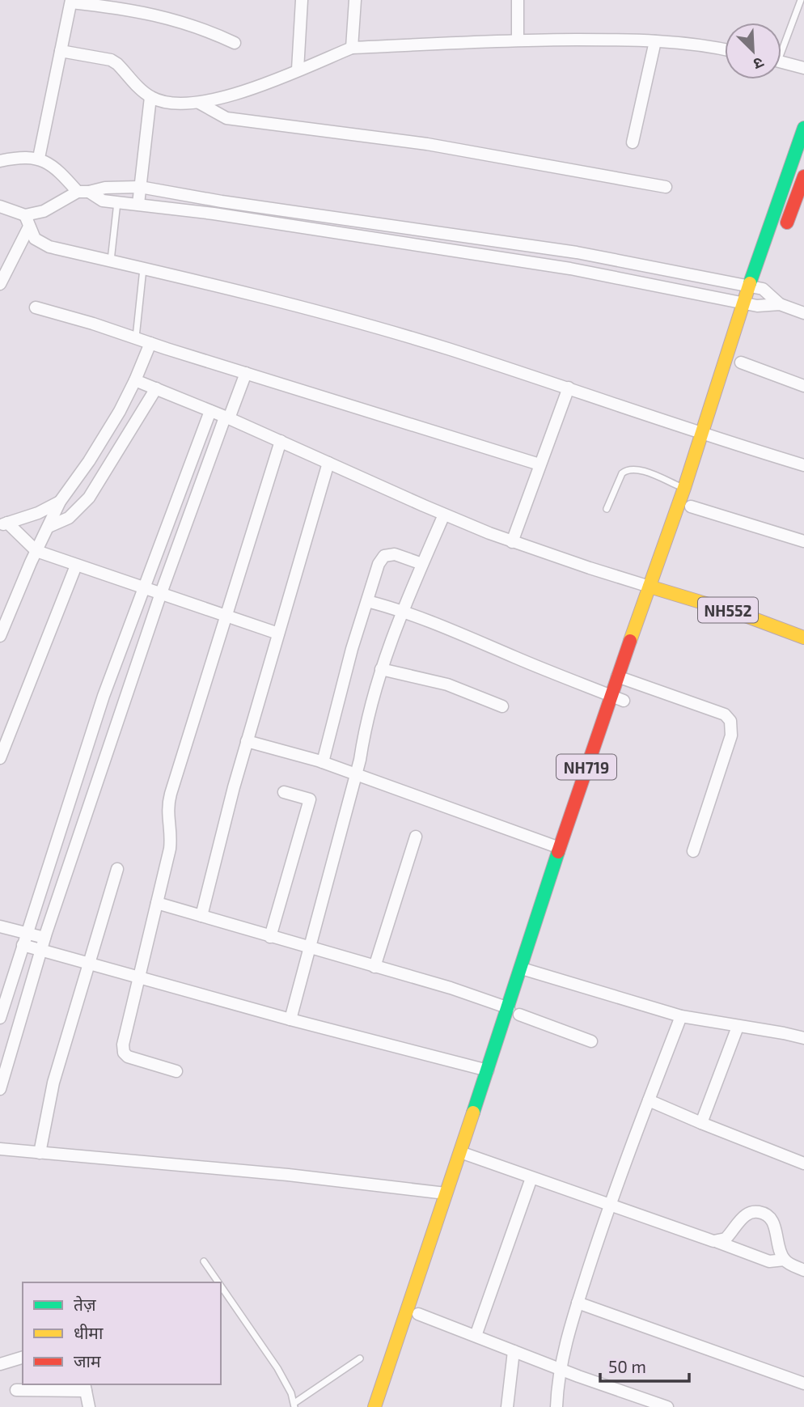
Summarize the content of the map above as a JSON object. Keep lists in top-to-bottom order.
{
  "streets": {
    "highway": ["NH552", "NH719"]
  },
  "crossings": [
    ["NH552", "NH719"]
  ],
  "legend": ["तेज़", "धीमा", "जाम"],
  "scale_bar": "50 m",
  "north": "bottom right"
}
